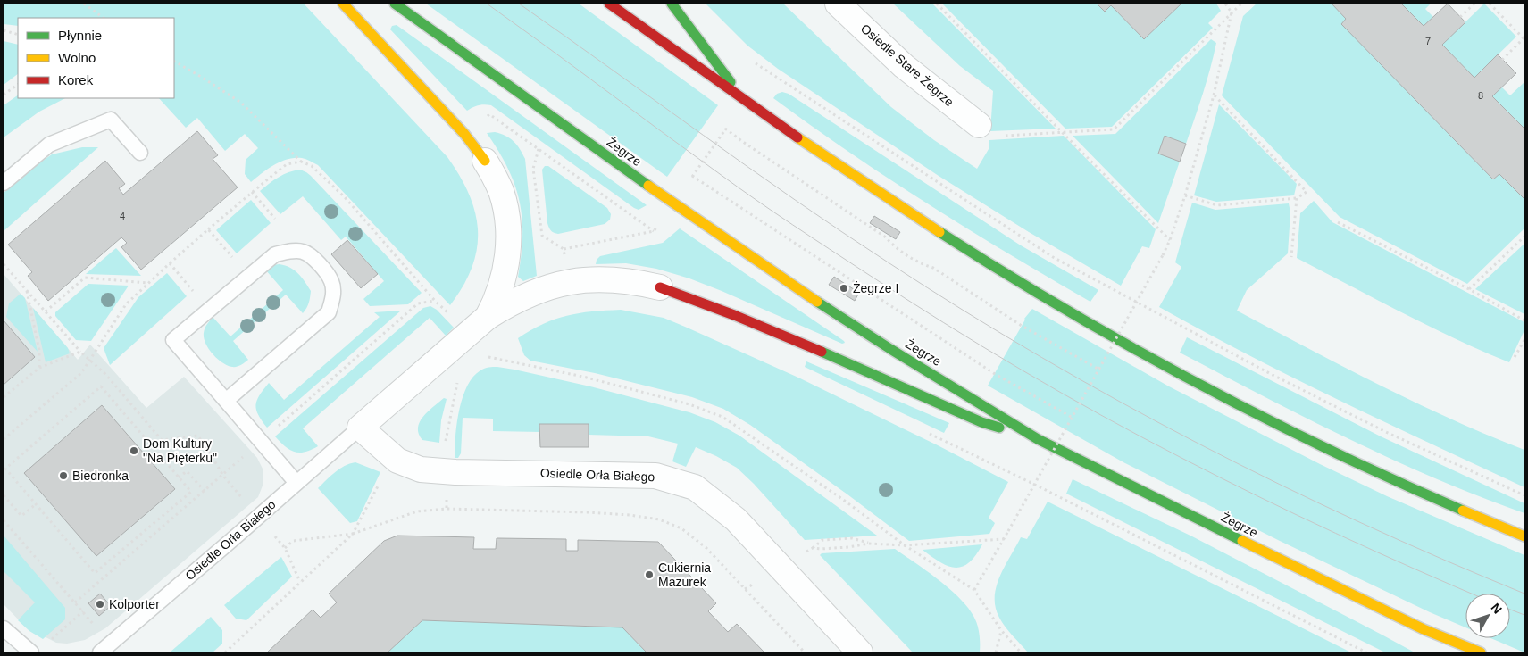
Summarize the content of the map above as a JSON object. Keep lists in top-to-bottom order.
{
  "streets": {
    "street": ["Osiedle Stare Żegrze", "Żegrze", "Osiedle Orła Białego"]
  },
  "places": [
    "Żegrze I",
    "Dom Kultury \"Na Pięterku\"",
    "Biedronka",
    "Cukiernia Mazurek",
    "Kolporter"
  ],
  "house_numbers": ["7", "8", "4"],
  "legend": ["Płynnie", "Wolno", "Korek"],
  "north": "top right"
}
